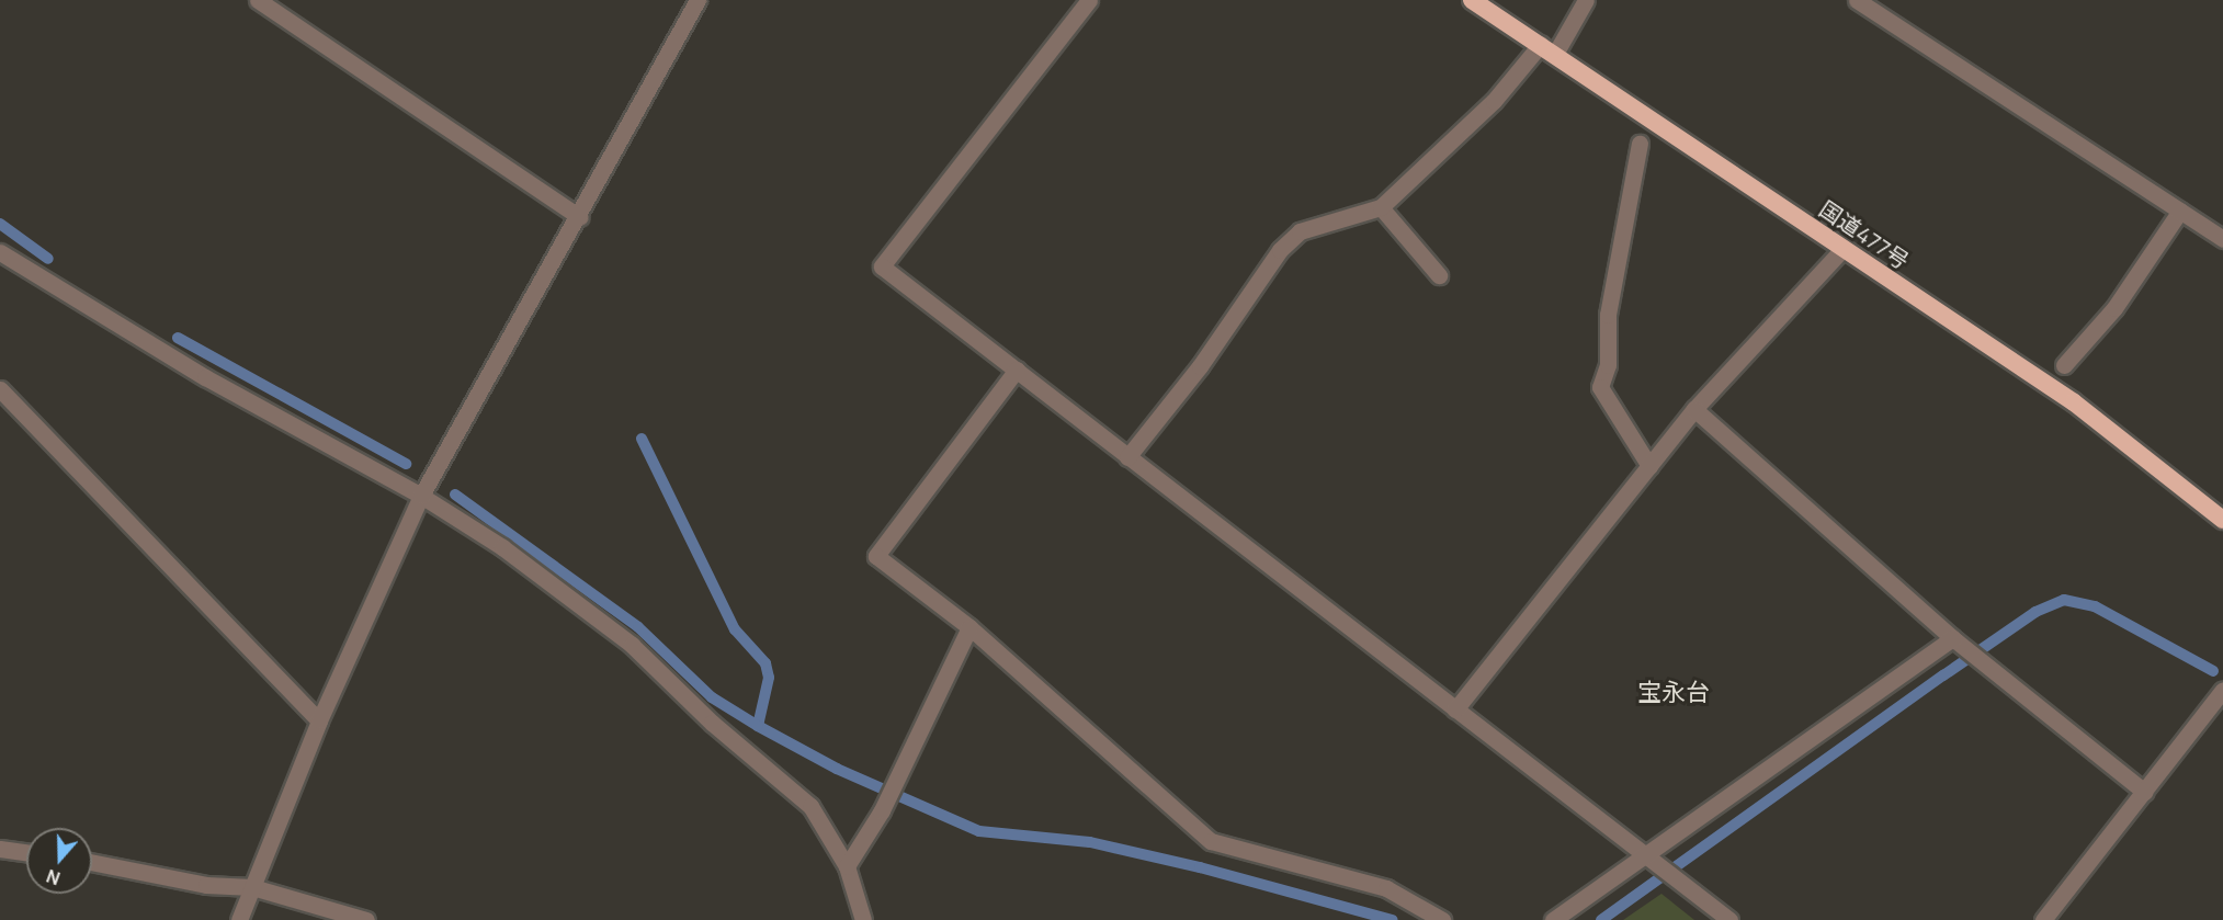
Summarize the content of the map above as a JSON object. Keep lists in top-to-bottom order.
{
  "streets": {
    "highway": ["国道477号"]
  },
  "districts": ["宝永台"],
  "north": "bottom"
}
